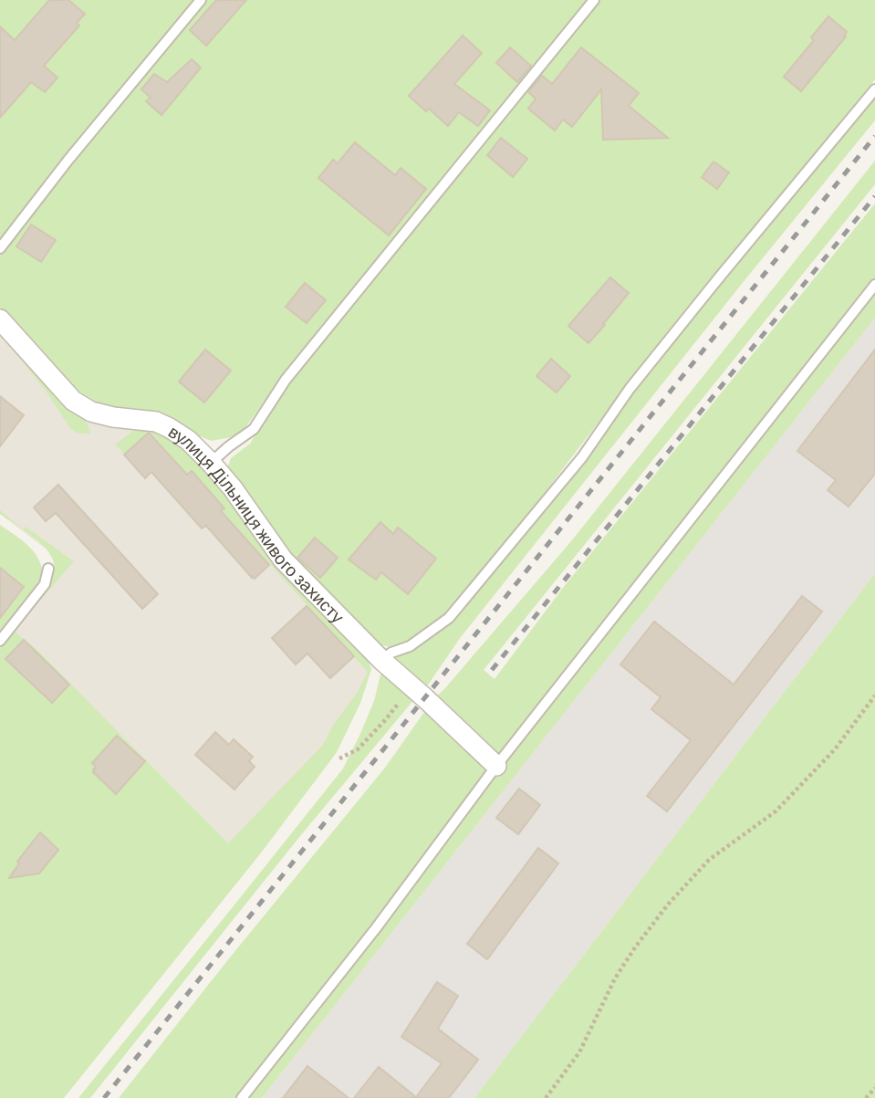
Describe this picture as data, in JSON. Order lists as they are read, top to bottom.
{
  "streets": {
    "street": ["вулиця Дільниця живого захисту"]
  }
}
